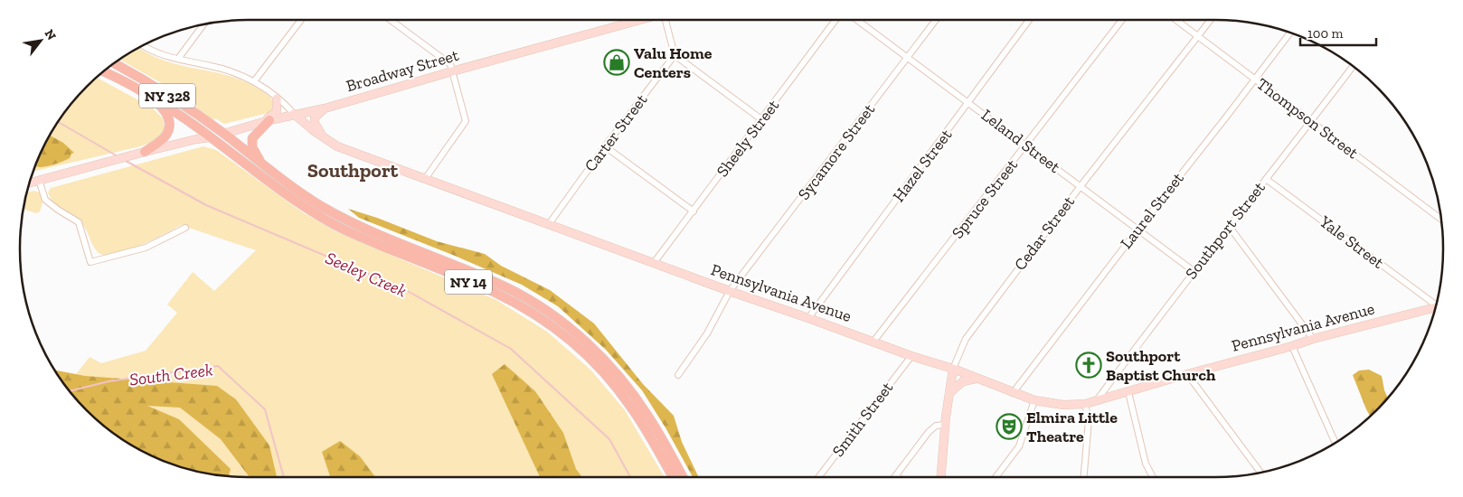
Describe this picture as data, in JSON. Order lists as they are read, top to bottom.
{
  "streets": {
    "main road": [
      "Broadway Street",
      "NY 328",
      "Cedar Street",
      "NY 14",
      "Pennsylvania Avenue"
    ],
    "street": [
      "Thompson Street",
      "Carter Street",
      "Sheely Street",
      "Leland Street",
      "Sycamore Street",
      "Hazel Street",
      "Spruce Street",
      "Laurel Street",
      "Southport Street",
      "Yale Street",
      "Smith Street"
    ]
  },
  "crossings": [
    ["Broadway Street", "NY 328"],
    ["Broadway Street", "NY 14"],
    ["Broadway Street", "Pennsylvania Avenue"],
    ["NY 328", "NY 14"],
    ["Thompson Street", "Laurel Street"],
    ["Thompson Street", "Southport Street"],
    ["Thompson Street", "Cedar Street"],
    ["Carter Street", "Pennsylvania Avenue"],
    ["Sheely Street", "Pennsylvania Avenue"],
    ["Leland Street", "Sycamore Street"],
    ["Leland Street", "Hazel Street"],
    ["Leland Street", "Spruce Street"],
    ["Leland Street", "Laurel Street"],
    ["Leland Street", "Southport Street"],
    ["Leland Street", "Cedar Street"],
    ["Sycamore Street", "Pennsylvania Avenue"],
    ["Hazel Street", "Pennsylvania Avenue"],
    ["Spruce Street", "Pennsylvania Avenue"],
    ["Laurel Street", "Pennsylvania Avenue"],
    ["Southport Street", "Yale Street"],
    ["Southport Street", "Pennsylvania Avenue"],
    ["Cedar Street", "Pennsylvania Avenue"],
    ["Pennsylvania Avenue", "Smith Street"]
  ],
  "districts": ["Southport"],
  "water": ["Seeley Creek", "South Creek"],
  "places": {
    "shop": ["Valu Home Centers"],
    "church": ["Southport Baptist Church"],
    "theatre": ["Elmira Little Theatre"]
  },
  "scale_bar": "100 m",
  "north": "top right"
}
